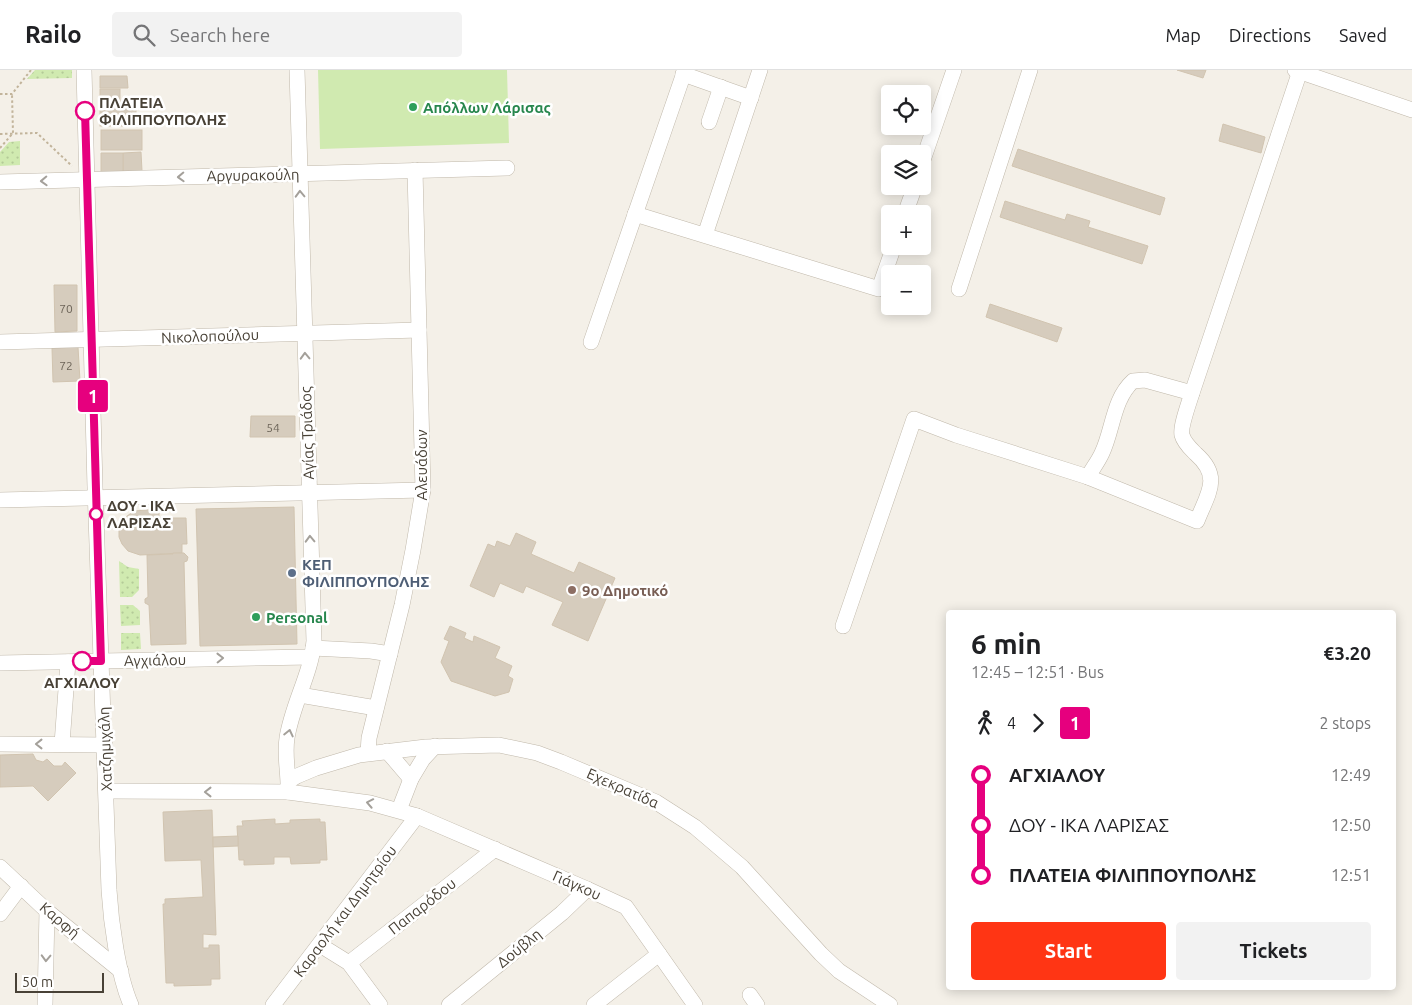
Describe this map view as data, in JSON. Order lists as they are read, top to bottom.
{
  "streets": {
    "street": [
      "Αργυρακούλη",
      "Νικολοπούλου",
      "Αγίας Τριάδος",
      "Αλευάδων",
      "Αγχιάλου",
      "Χατζημιχάλη",
      "Εχεκρατίδα",
      "Γιάγκου",
      "Παπαρόδου",
      "Καραολή και Δημητρίου",
      "Καρφή",
      "Δούβλη"
    ]
  },
  "crossings": [
    ["Αργυρακούλη", "Αγίας Τριάδος"],
    ["Αργυρακούλη", "Αλευάδων"],
    ["Αργυρακούλη", "Χατζημιχάλη"],
    ["Νικολοπούλου", "Αγίας Τριάδος"],
    ["Νικολοπούλου", "Αλευάδων"],
    ["Νικολοπούλου", "Χατζημιχάλη"],
    ["Αγίας Τριάδος", "Αγχιάλου"],
    ["Αγίας Τριάδος", "Εχεκρατίδα"],
    ["Αγίας Τριάδος", "Γιάγκου"],
    ["Αλευάδων", "Αγχιάλου"],
    ["Αλευάδων", "Εχεκρατίδα"],
    ["Αγχιάλου", "Χατζημιχάλη"],
    ["Χατζημιχάλη", "Γιάγκου"],
    ["Χατζημιχάλη", "Καρφή"],
    ["Εχεκρατίδα", "Γιάγκου"],
    ["Γιάγκου", "Παπαρόδου"],
    ["Γιάγκου", "Καραολή και Δημητρίου"],
    ["Γιάγκου", "Δούβλη"]
  ],
  "one_way": [
    "Αργυρακούλη",
    "Αγίας Τριάδος",
    "Αγχιάλου",
    "Γιάγκου"
  ],
  "places": [
    "Απόλλων Λάρισας",
    "ΠΛΑΤΕΙΑ ΦΙΛΙΠΠΟΥΠΟΛΗΣ",
    "ΔΟΥ - ΙΚΑ ΛΑΡΙΣΑΣ",
    "ΚΕΠ ΦΙΛΙΠΠΟΥΠΟΛΗΣ",
    "9ο Δημοτικό",
    "Personal",
    "ΑΓΧΙΑΛΟΥ"
  ],
  "lines": ["bus line 1"],
  "house_numbers": ["70", "72", "54"],
  "scale_bar": "50 m",
  "page": {
    "header": "Railo",
    "search": "Search here",
    "nav": ["Map", "Directions", "Saved"],
    "on_map": "1",
    "map_buttons": ["+", "−"],
    "heading": ["6 min", "12:45 – 12:51 · Bus", "€3.20"],
    "legs": ["4", "1", "2 stops"],
    "list": [
      {
        "name": "ΑΓΧΙΑΛΟΥ",
        "value": "12:49"
      },
      {
        "name": "ΔΟΥ - ΙΚΑ ΛΑΡΙΣΑΣ",
        "value": "12:50"
      },
      {
        "name": "ΠΛΑΤΕΙΑ ΦΙΛΙΠΠΟΥΠΟΛΗΣ",
        "value": "12:51"
      }
    ],
    "buttons": ["Start", "Tickets"],
    "scale": "50 m"
  }
}
